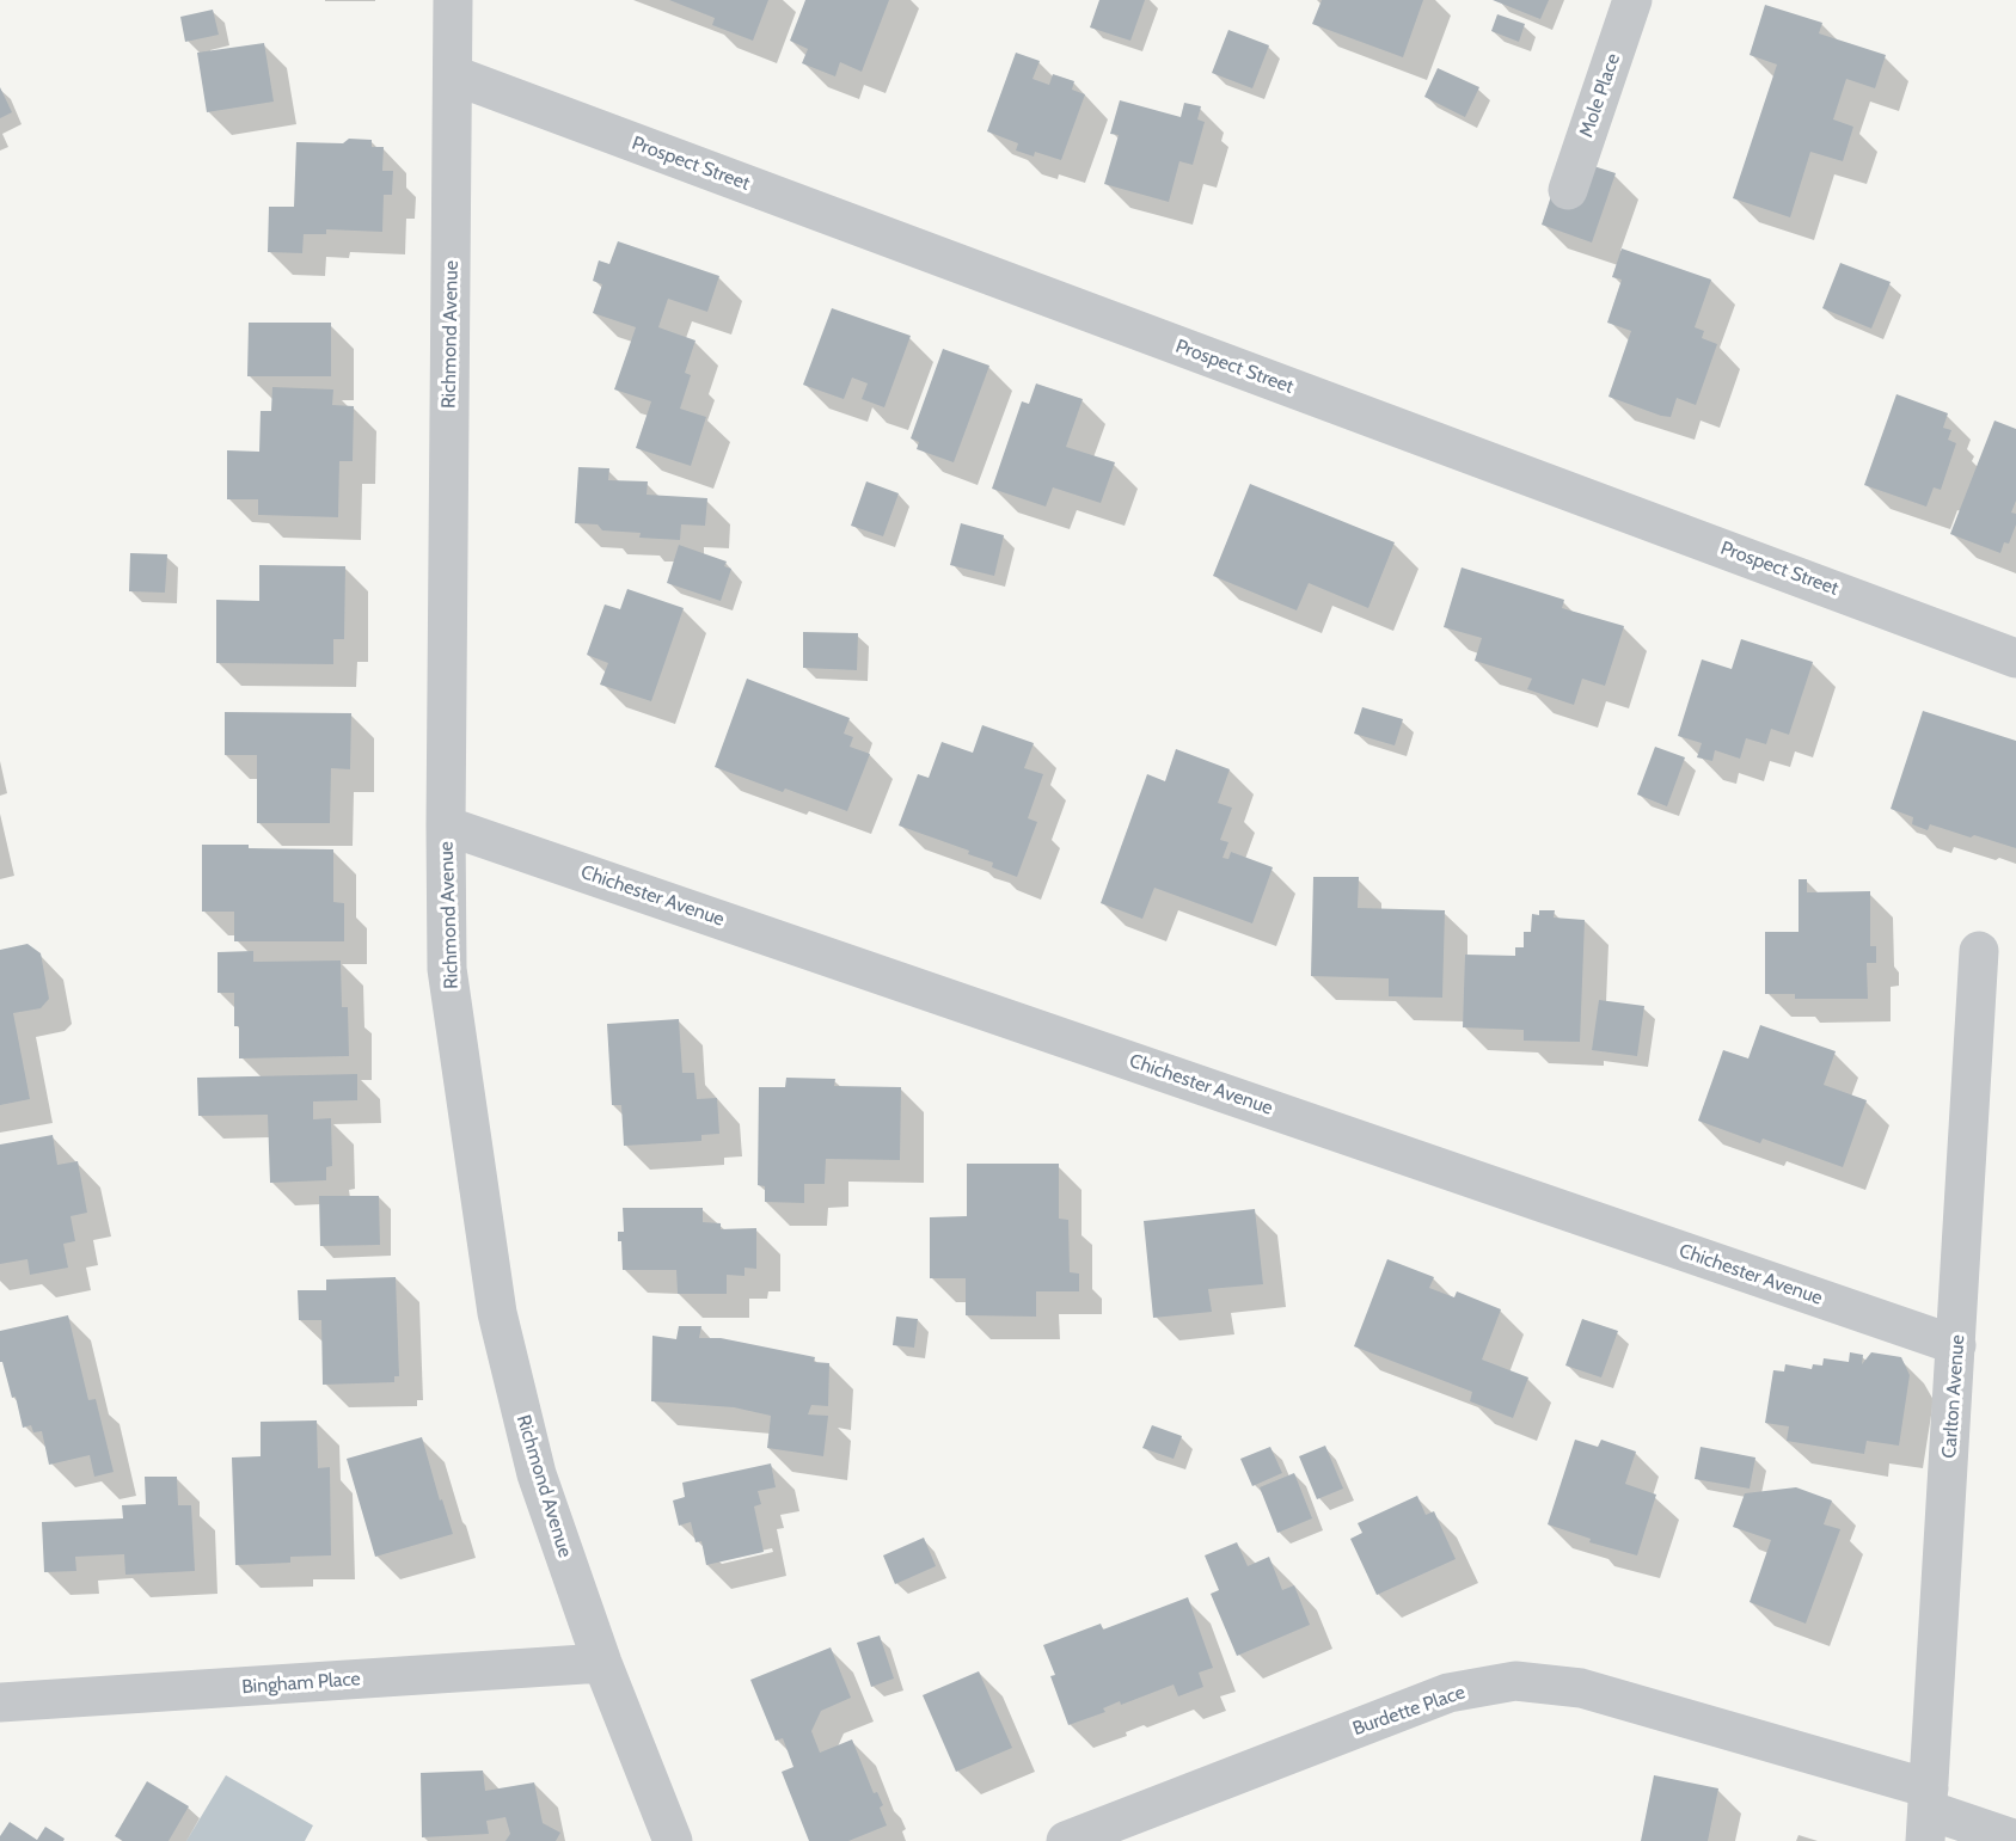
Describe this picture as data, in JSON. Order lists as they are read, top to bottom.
{
  "streets": {
    "street": [
      "Mole Place",
      "Prospect Street",
      "Richmond Avenue",
      "Chichester Avenue",
      "Carlton Avenue",
      "Bingham Place",
      "Burdette Place"
    ]
  },
  "crossings": [
    ["Prospect Street", "Richmond Avenue"],
    ["Richmond Avenue", "Chichester Avenue"],
    ["Richmond Avenue", "Bingham Place"],
    ["Chichester Avenue", "Carlton Avenue"],
    ["Carlton Avenue", "Burdette Place"]
  ]
}
